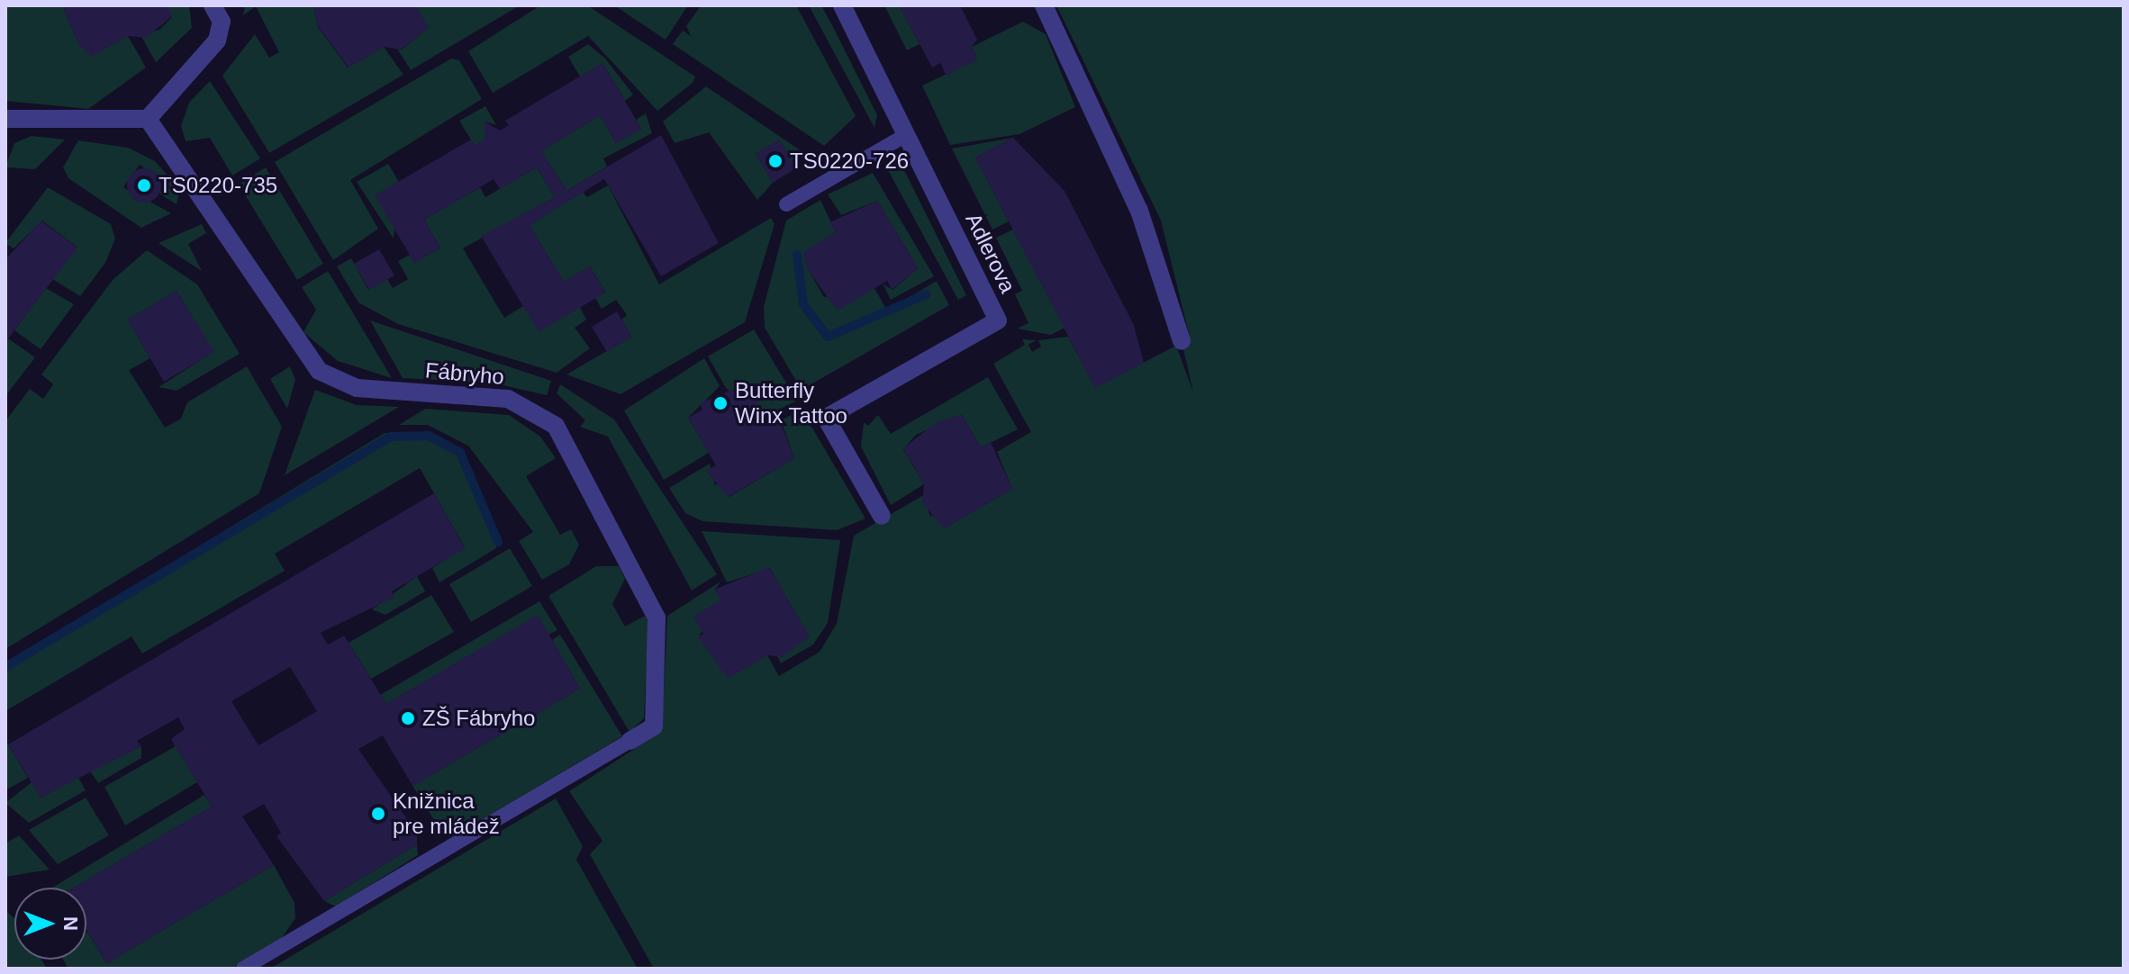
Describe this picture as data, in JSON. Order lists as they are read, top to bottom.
{
  "streets": {
    "street": ["Adlerova", "Fábryho"]
  },
  "places": [
    "TS0220-726",
    "TS0220-735",
    "Butterfly Winx Tattoo",
    "ZŠ Fábryho",
    "Knižnica pre mládež"
  ],
  "north": "right"
}
